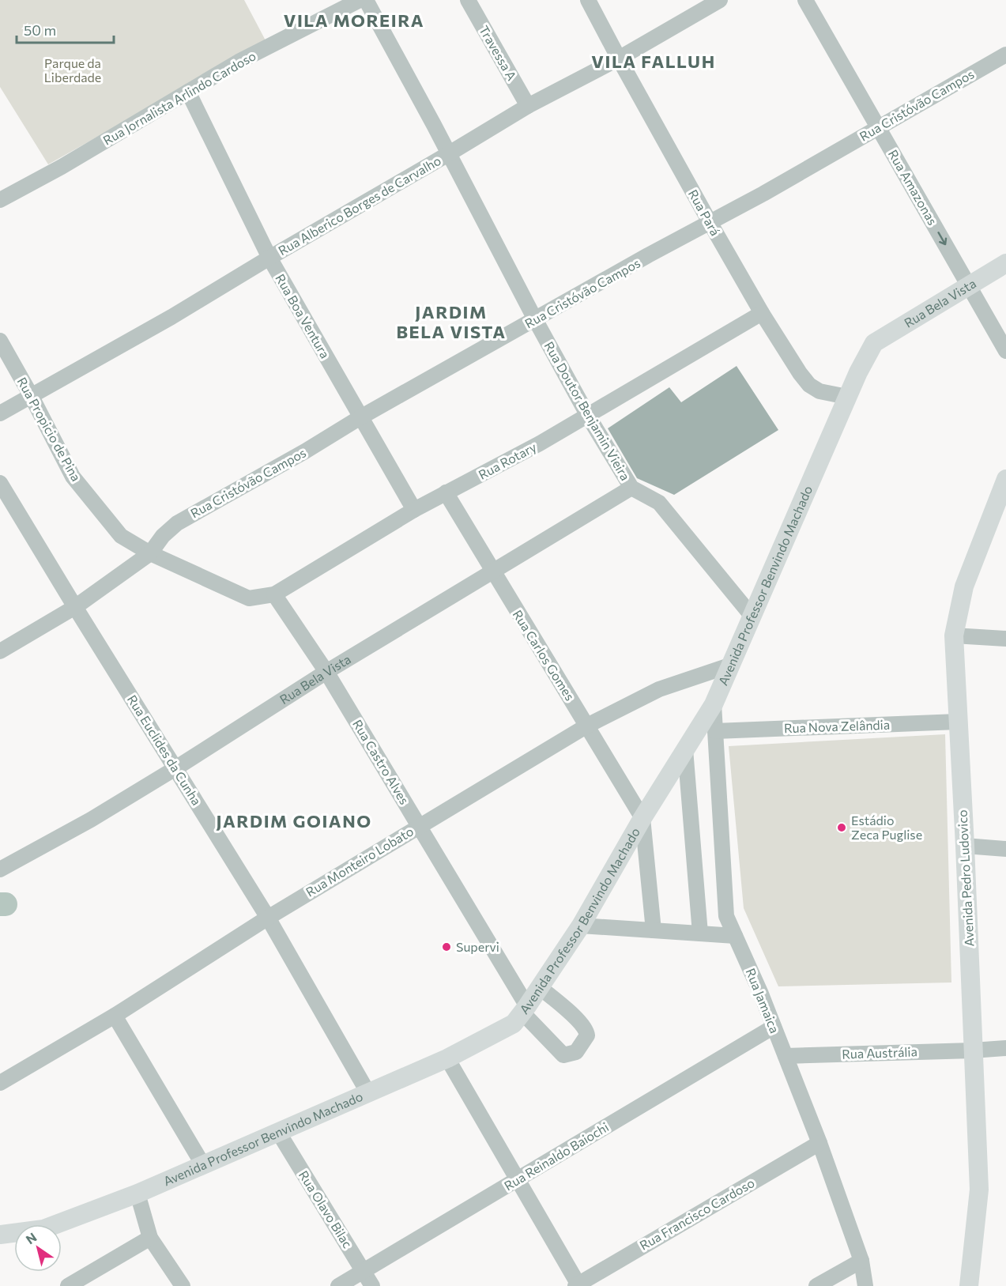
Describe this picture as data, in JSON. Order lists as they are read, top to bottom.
{
  "streets": {
    "main road": ["Rua Bela Vista", "Avenida Professor Benvindo Machado", "Avenida Pedro Ludovico"],
    "street": [
      "Travessa A",
      "Rua Jornalista Arlindo Cardoso",
      "Rua Cristóvão Campos",
      "Rua Amazonas",
      "Rua Alberico Borges de Carvalho",
      "Rua Pará",
      "Rua Boa Ventura",
      "Rua Doutor Benjamin Vieira",
      "Rua Propicio de Pina",
      "Rua Rotary",
      "Rua Carlos Gomes",
      "Rua Nova Zelândia",
      "Rua Euclides da Cunha",
      "Rua Castro Alves",
      "Rua Monteiro Lobato",
      "Rua Jamaica",
      "Rua Austrália",
      "Rua Reinaldo Baiochi",
      "Rua Olavo Bilac",
      "Rua Francisco Cardoso"
    ]
  },
  "crossings": [
    ["Travessa A", "Rua Alberico Borges de Carvalho"],
    ["Rua Jornalista Arlindo Cardoso", "Rua Boa Ventura"],
    ["Rua Cristóvão Campos", "Rua Amazonas"],
    ["Rua Cristóvão Campos", "Rua Pará"],
    ["Rua Cristóvão Campos", "Rua Boa Ventura"],
    ["Rua Cristóvão Campos", "Rua Doutor Benjamin Vieira"],
    ["Rua Cristóvão Campos", "Rua Propicio de Pina"],
    ["Rua Cristóvão Campos", "Rua Euclides da Cunha"],
    ["Rua Amazonas", "Rua Bela Vista"],
    ["Rua Alberico Borges de Carvalho", "Rua Pará"],
    ["Rua Alberico Borges de Carvalho", "Rua Boa Ventura"],
    ["Rua Alberico Borges de Carvalho", "Rua Doutor Benjamin Vieira"],
    ["Rua Alberico Borges de Carvalho", "Rua Propicio de Pina"],
    ["Rua Pará", "Rua Rotary"],
    ["Rua Pará", "Avenida Professor Benvindo Machado"],
    ["Rua Bela Vista", "Rua Doutor Benjamin Vieira"],
    ["Rua Bela Vista", "Avenida Professor Benvindo Machado"],
    ["Rua Bela Vista", "Rua Carlos Gomes"],
    ["Rua Bela Vista", "Rua Euclides da Cunha"],
    ["Rua Bela Vista", "Rua Castro Alves"],
    ["Rua Boa Ventura", "Rua Rotary"],
    ["Rua Doutor Benjamin Vieira", "Rua Rotary"],
    ["Rua Doutor Benjamin Vieira", "Avenida Professor Benvindo Machado"],
    ["Rua Propicio de Pina", "Rua Rotary"],
    ["Rua Rotary", "Rua Carlos Gomes"],
    ["Rua Rotary", "Rua Castro Alves"],
    ["Avenida Professor Benvindo Machado", "Rua Carlos Gomes"],
    ["Avenida Professor Benvindo Machado", "Rua Euclides da Cunha"],
    ["Avenida Professor Benvindo Machado", "Rua Castro Alves"],
    ["Avenida Professor Benvindo Machado", "Rua Monteiro Lobato"],
    ["Avenida Professor Benvindo Machado", "Rua Jamaica"],
    ["Avenida Professor Benvindo Machado", "Rua Olavo Bilac"],
    ["Rua Carlos Gomes", "Rua Monteiro Lobato"],
    ["Rua Nova Zelândia", "Avenida Pedro Ludovico"],
    ["Rua Nova Zelândia", "Rua Jamaica"],
    ["Rua Euclides da Cunha", "Rua Monteiro Lobato"],
    ["Rua Castro Alves", "Rua Monteiro Lobato"],
    ["Avenida Pedro Ludovico", "Rua Austrália"],
    ["Rua Jamaica", "Rua Austrália"],
    ["Rua Jamaica", "Rua Reinaldo Baiochi"],
    ["Rua Jamaica", "Rua Francisco Cardoso"],
    ["Rua Reinaldo Baiochi", "Rua Olavo Bilac"]
  ],
  "one_way": ["Rua Amazonas"],
  "districts": [
    "VILA MOREIRA",
    "VILA FALLUH",
    "JARDIM BELA VISTA",
    "JARDIM GOIANO"
  ],
  "parks": ["Parque da Liberdade"],
  "places": ["Estádio Zeca Puglise", "Supervi"],
  "scale_bar": "50 m",
  "north": "top left"
}
